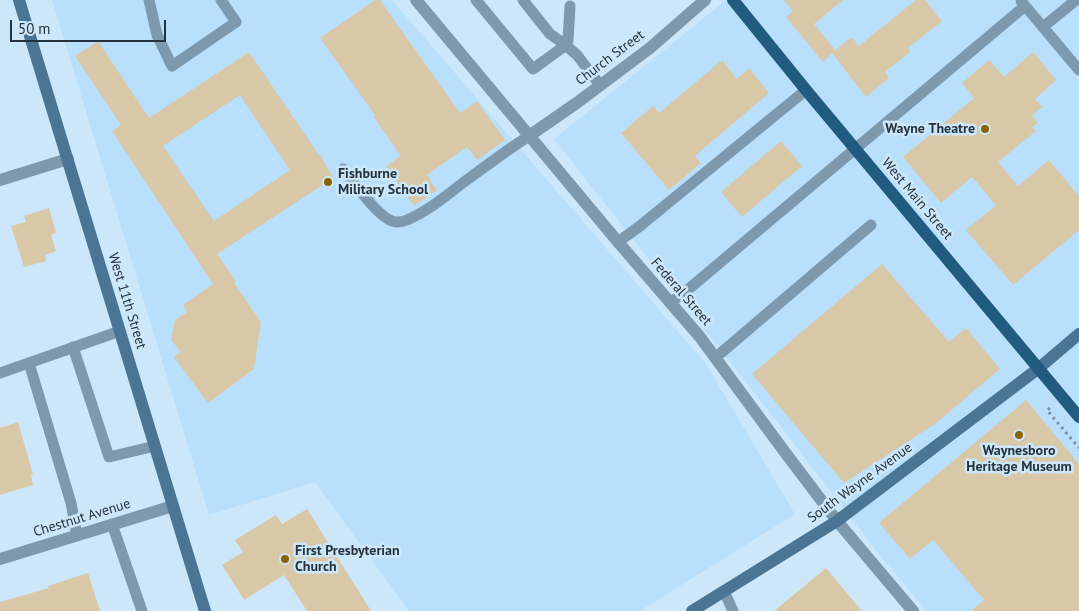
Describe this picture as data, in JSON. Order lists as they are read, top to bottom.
{
  "streets": {
    "main road": ["West Main Street"],
    "street": [
      "Church Street",
      "Federal Street",
      "West 11th Street",
      "South Wayne Avenue",
      "Chestnut Avenue"
    ]
  },
  "crossings": [
    ["Church Street", "Federal Street"],
    ["West Main Street", "South Wayne Avenue"],
    ["Federal Street", "South Wayne Avenue"],
    ["West 11th Street", "Chestnut Avenue"]
  ],
  "places": [
    "Wayne Theatre",
    "Fishburne Military School",
    "Waynesboro Heritage Museum",
    "First Presbyterian Church"
  ],
  "scale_bar": "50 m"
}
